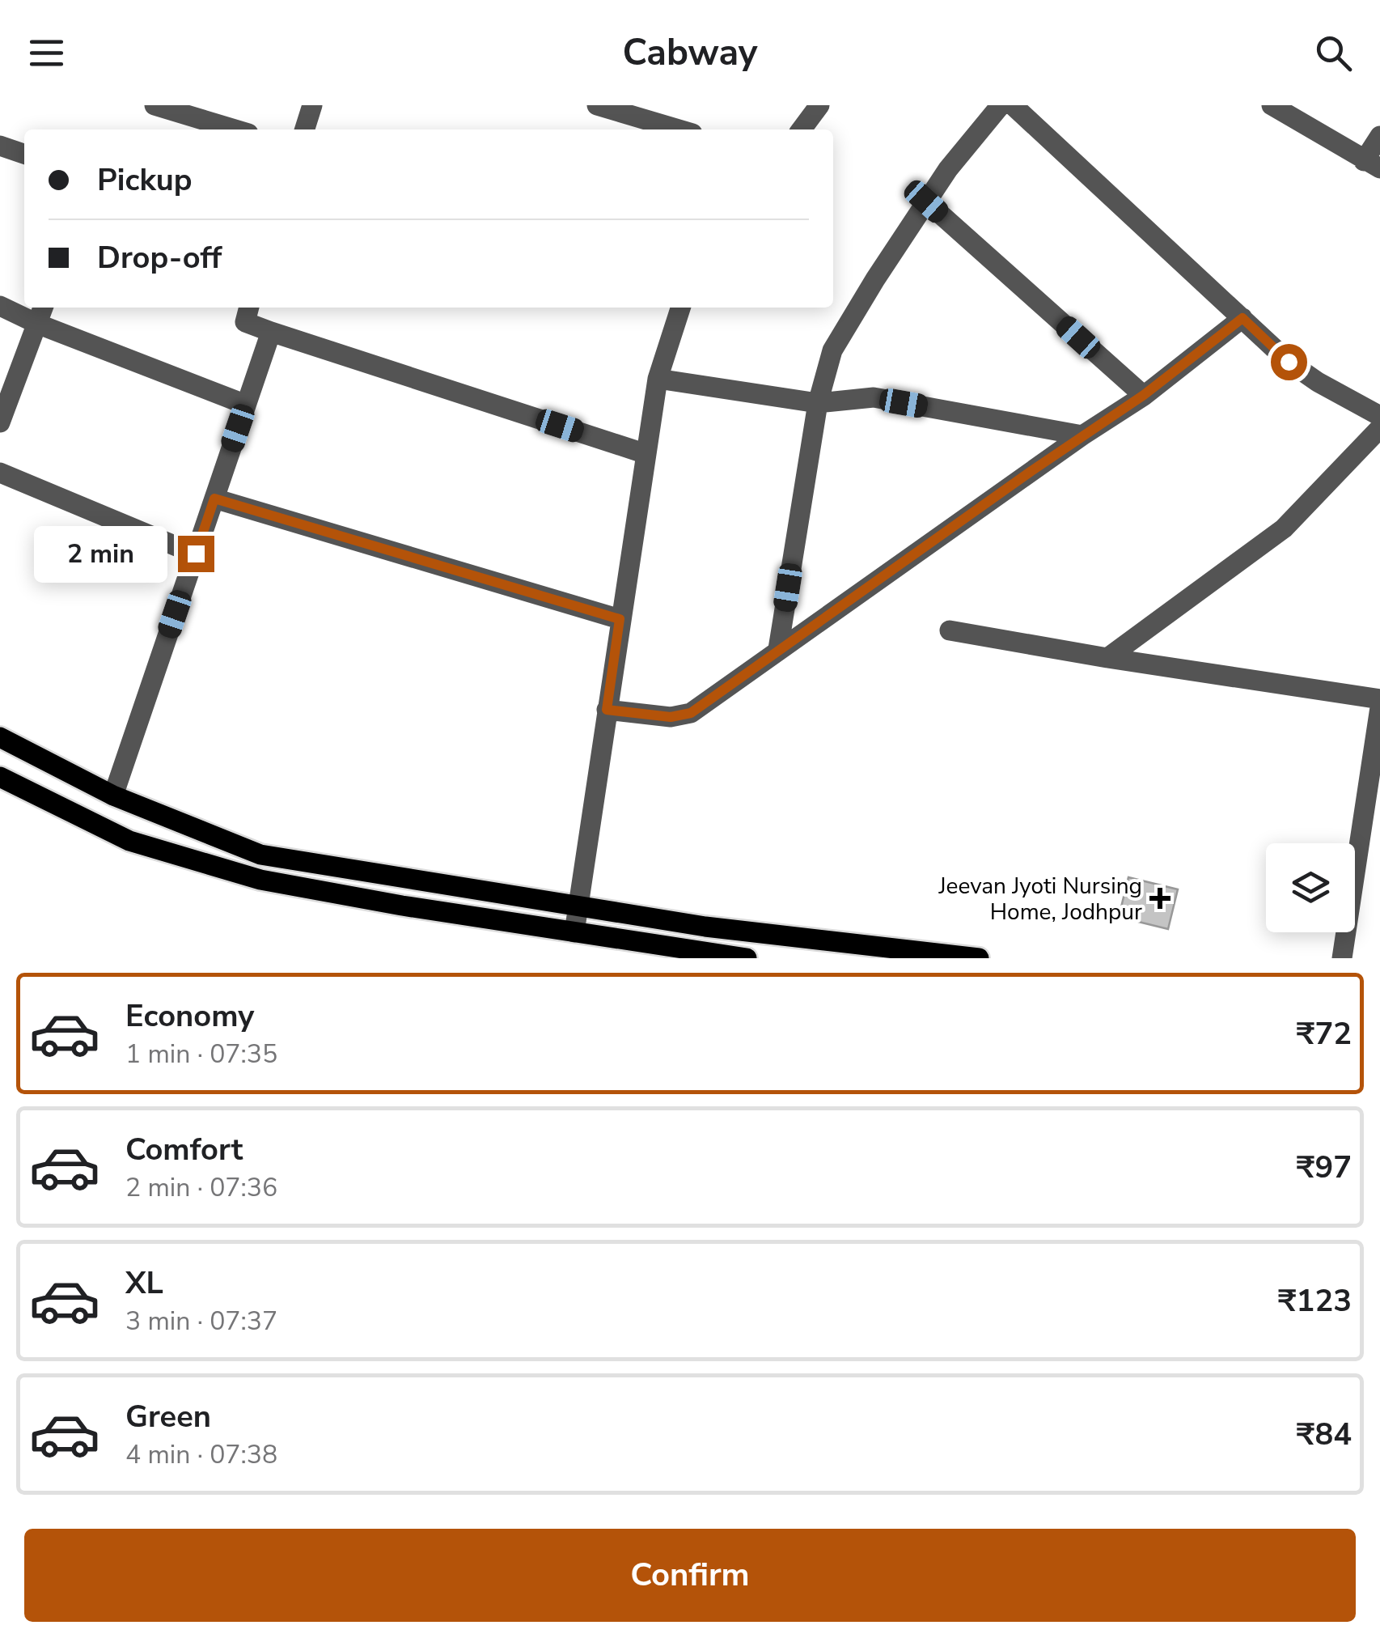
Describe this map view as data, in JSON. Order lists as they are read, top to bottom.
{
  "places": {
    "health": ["Jeevan Jyoti Nursing Home, Jodhpur"]
  },
  "page": {
    "header": "Cabway",
    "banner": ["Pickup", "Drop-off"],
    "bubble": "2 min",
    "list": [
      {
        "name": "Economy",
        "note": "1 min · 07:35",
        "value": "₹72"
      },
      {
        "name": "Comfort",
        "note": "2 min · 07:36",
        "value": "₹97"
      },
      {
        "name": "XL",
        "note": "3 min · 07:37",
        "value": "₹123"
      },
      {
        "name": "Green",
        "note": "4 min · 07:38",
        "value": "₹84"
      }
    ],
    "buttons": "Confirm"
  }
}
